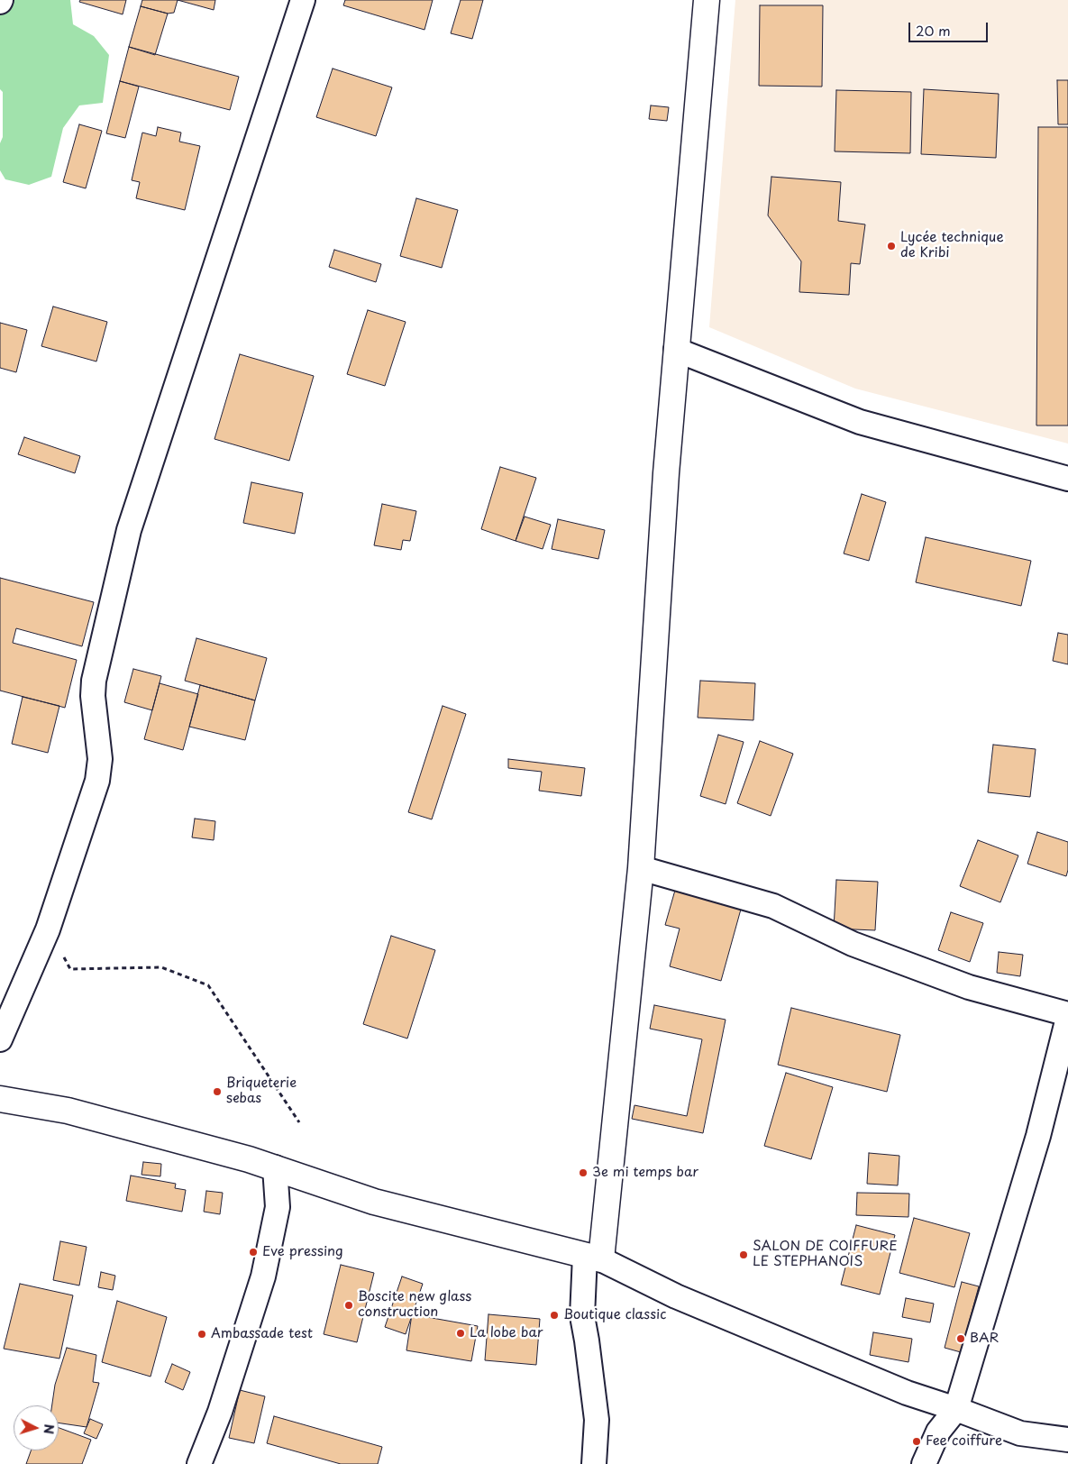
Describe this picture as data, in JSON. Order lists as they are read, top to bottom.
{
  "places": [
    "Lycée technique de Kribi",
    "Briqueterie sebas",
    "3e mi temps bar",
    "Eve pressing",
    "SALON DE COIFFURE LE STEPHANOIS",
    "Boscite new glass construction",
    "Boutique classic",
    "La lobe bar",
    "Ambassade test",
    "BAR",
    "Fee coiffure"
  ],
  "scale_bar": "20 m",
  "north": "right"
}
